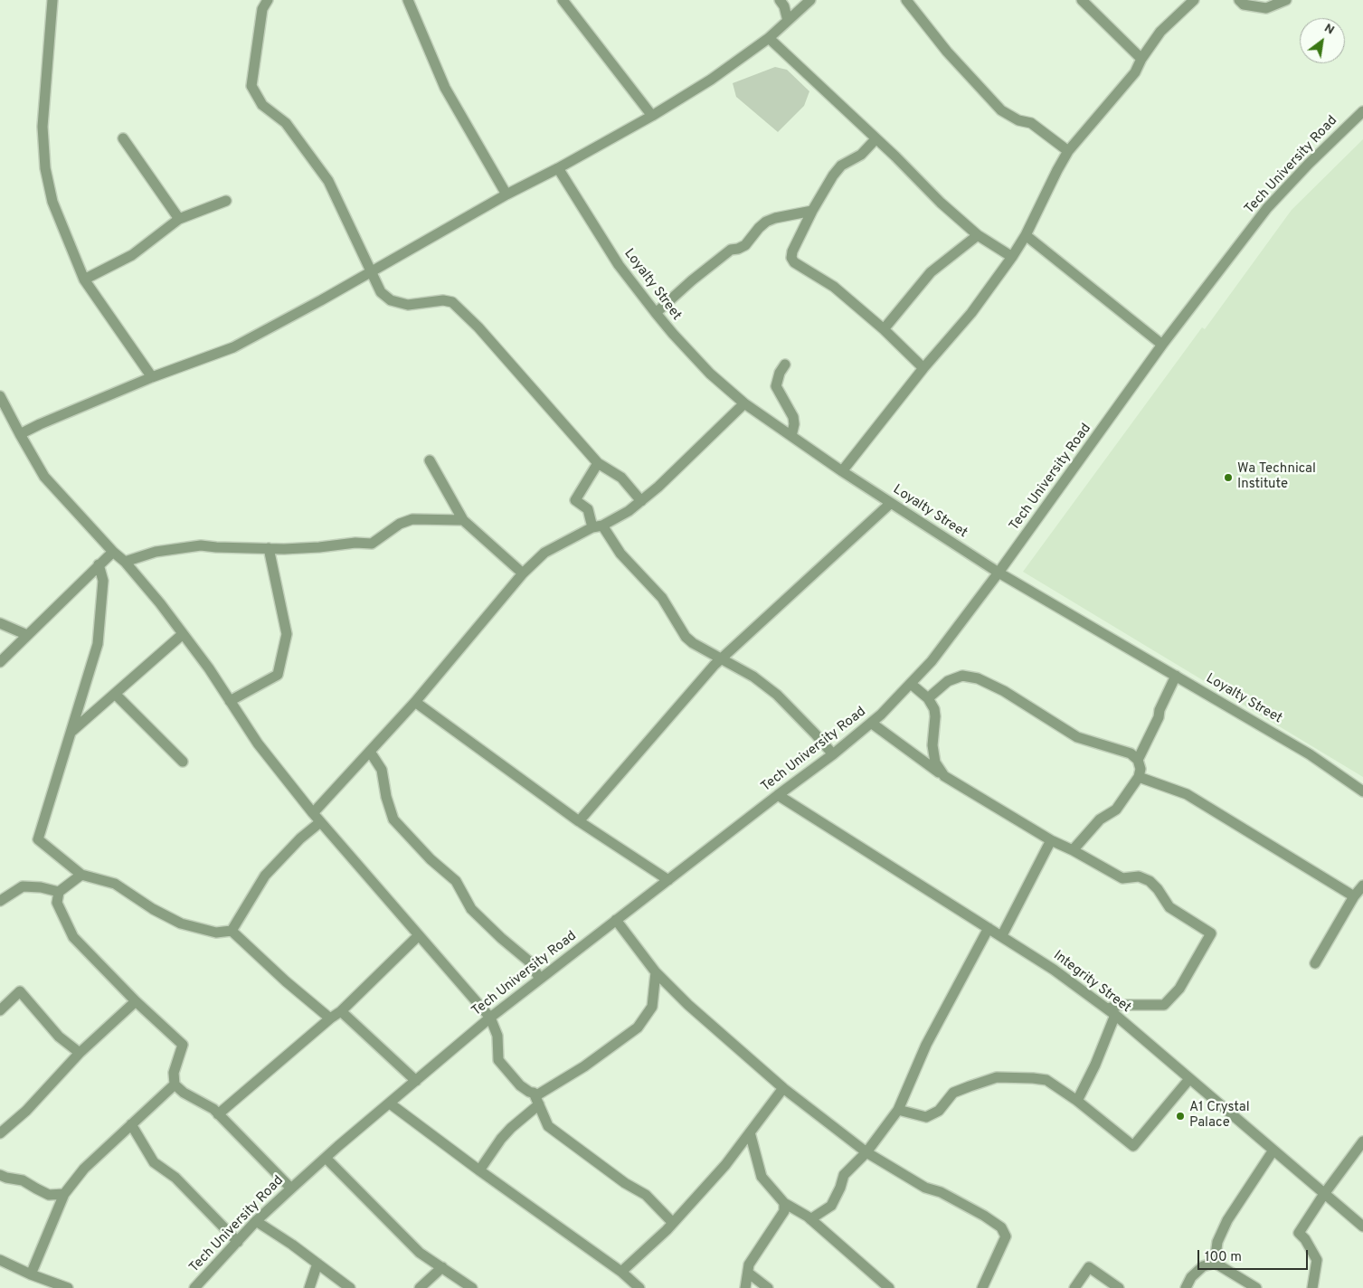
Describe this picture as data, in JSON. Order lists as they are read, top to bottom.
{
  "streets": {
    "street": ["Tech University Road", "Loyalty Street", "Integrity Street"]
  },
  "crossings": [
    ["Tech University Road", "Loyalty Street"],
    ["Tech University Road", "Integrity Street"]
  ],
  "places": ["Wa Technical Institute", "A1 Crystal Palace"],
  "scale_bar": "100 m",
  "north": "top right"
}
